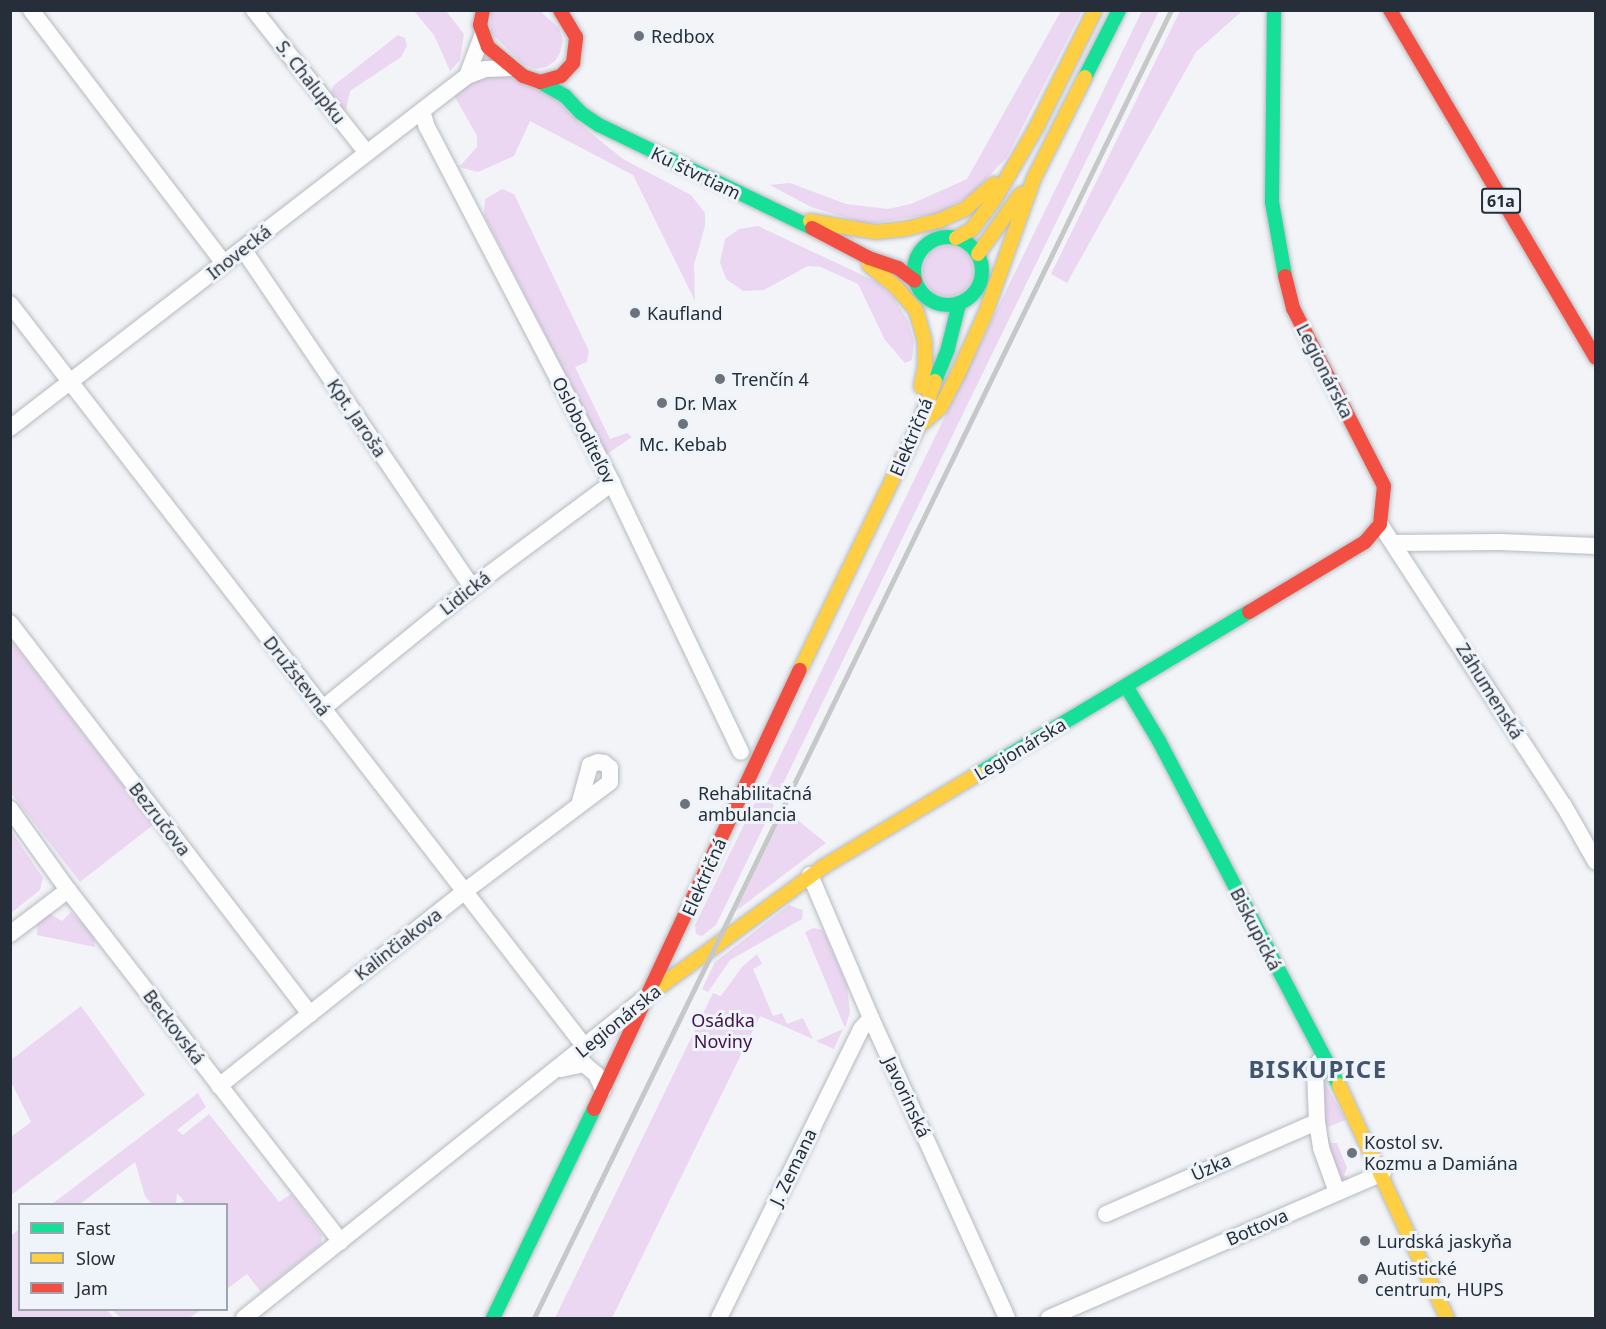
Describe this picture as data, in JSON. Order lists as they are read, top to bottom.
{
  "streets": {
    "street": [
      "S. Chalupku",
      "Ku štvrtiam",
      "61a",
      "Inovecká",
      "Legionárska",
      "Kpt. Jaroša",
      "Osloboditeľov",
      "Električná",
      "Lidická",
      "Družstevná",
      "Záhumenská",
      "Bezručova",
      "Biskupická",
      "Kalinčiakova",
      "Beckovská",
      "Javorinská",
      "J. Zemana",
      "Úzka",
      "Bottova"
    ]
  },
  "crossings": [
    ["S. Chalupku", "Inovecká"],
    ["Ku štvrtiam", "Inovecká"],
    ["Ku štvrtiam", "Električná"],
    ["Inovecká", "Kpt. Jaroša"],
    ["Inovecká", "Osloboditeľov"],
    ["Inovecká", "Družstevná"],
    ["Legionárska", "Električná"],
    ["Legionárska", "Družstevná"],
    ["Legionárska", "Záhumenská"],
    ["Legionárska", "Biskupická"],
    ["Legionárska", "Beckovská"],
    ["Legionárska", "Javorinská"],
    ["Kpt. Jaroša", "Lidická"],
    ["Osloboditeľov", "Lidická"],
    ["Lidická", "Družstevná"],
    ["Družstevná", "Kalinčiakova"],
    ["Bezručova", "Kalinčiakova"],
    ["Kalinčiakova", "Beckovská"],
    ["Javorinská", "J. Zemana"]
  ],
  "districts": ["BISKUPICE"],
  "parks": ["Osádka Noviny"],
  "places": [
    "Redbox",
    "Kaufland",
    "Trenčín 4",
    "Dr. Max",
    "Mc. Kebab",
    "Rehabilitačná ambulancia",
    "Kostol sv. Kozmu a Damiána",
    "Lurdská jaskyňa",
    "Autistické centrum, HUPS"
  ],
  "legend": ["Fast", "Slow", "Jam"]
}
